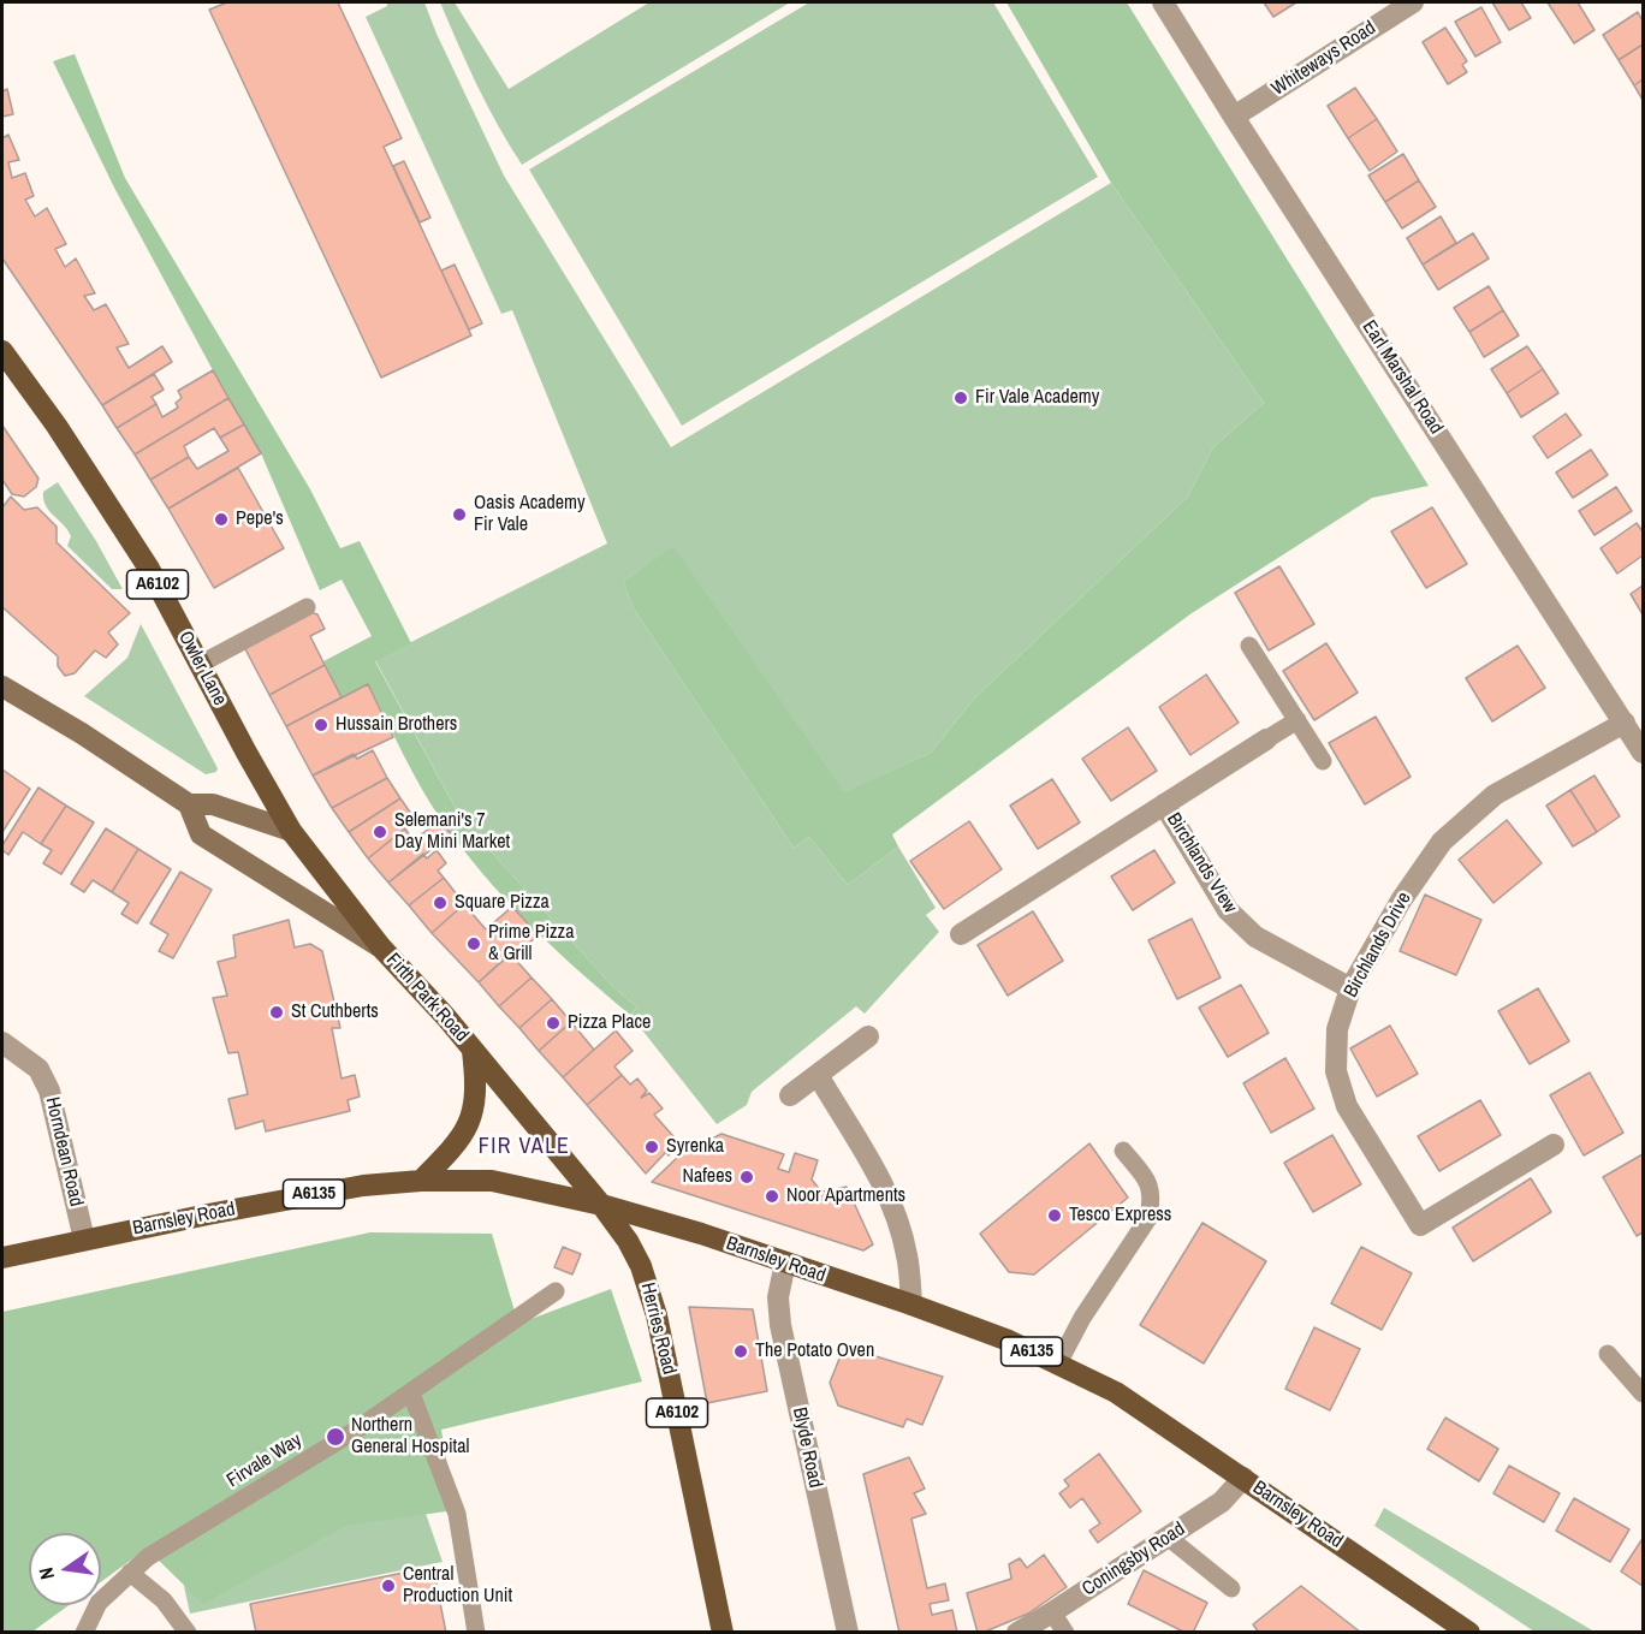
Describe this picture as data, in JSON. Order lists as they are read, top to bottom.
{
  "streets": {
    "main road": [
      "A6102",
      "Owler Lane",
      "Firth Park Road",
      "A6135",
      "Barnsley Road",
      "Herries Road"
    ],
    "street": [
      "Whiteways Road",
      "Earl Marshal Road",
      "Birchlands View",
      "Birchlands Drive",
      "Horndean Road",
      "Blyde Road",
      "Coningsby Road"
    ],
    "lane": ["Firvale Way"]
  },
  "crossings": [
    ["Whiteways Road", "Earl Marshal Road"],
    ["Earl Marshal Road", "Birchlands Drive"],
    ["Owler Lane", "Firth Park Road"],
    ["Birchlands View", "Birchlands Drive"],
    ["Firth Park Road", "Barnsley Road"],
    ["Firth Park Road", "Herries Road"],
    ["Horndean Road", "Barnsley Road"],
    ["Barnsley Road", "Herries Road"],
    ["Barnsley Road", "Blyde Road"],
    ["Barnsley Road", "Coningsby Road"]
  ],
  "districts": ["FIR VALE"],
  "places": [
    "Fir Vale Academy",
    "Oasis Academy Fir Vale",
    "Pepe's",
    "Hussain Brothers",
    "Selemani's 7 Day Mini Market",
    "Square Pizza",
    "Prime Pizza & Grill",
    "St Cuthberts",
    "Pizza Place",
    "Syrenka",
    "Nafees",
    "Noor Apartments",
    "Tesco Express",
    "The Potato Oven",
    "Northern General Hospital",
    "Central Production Unit"
  ],
  "north": "left"
}
